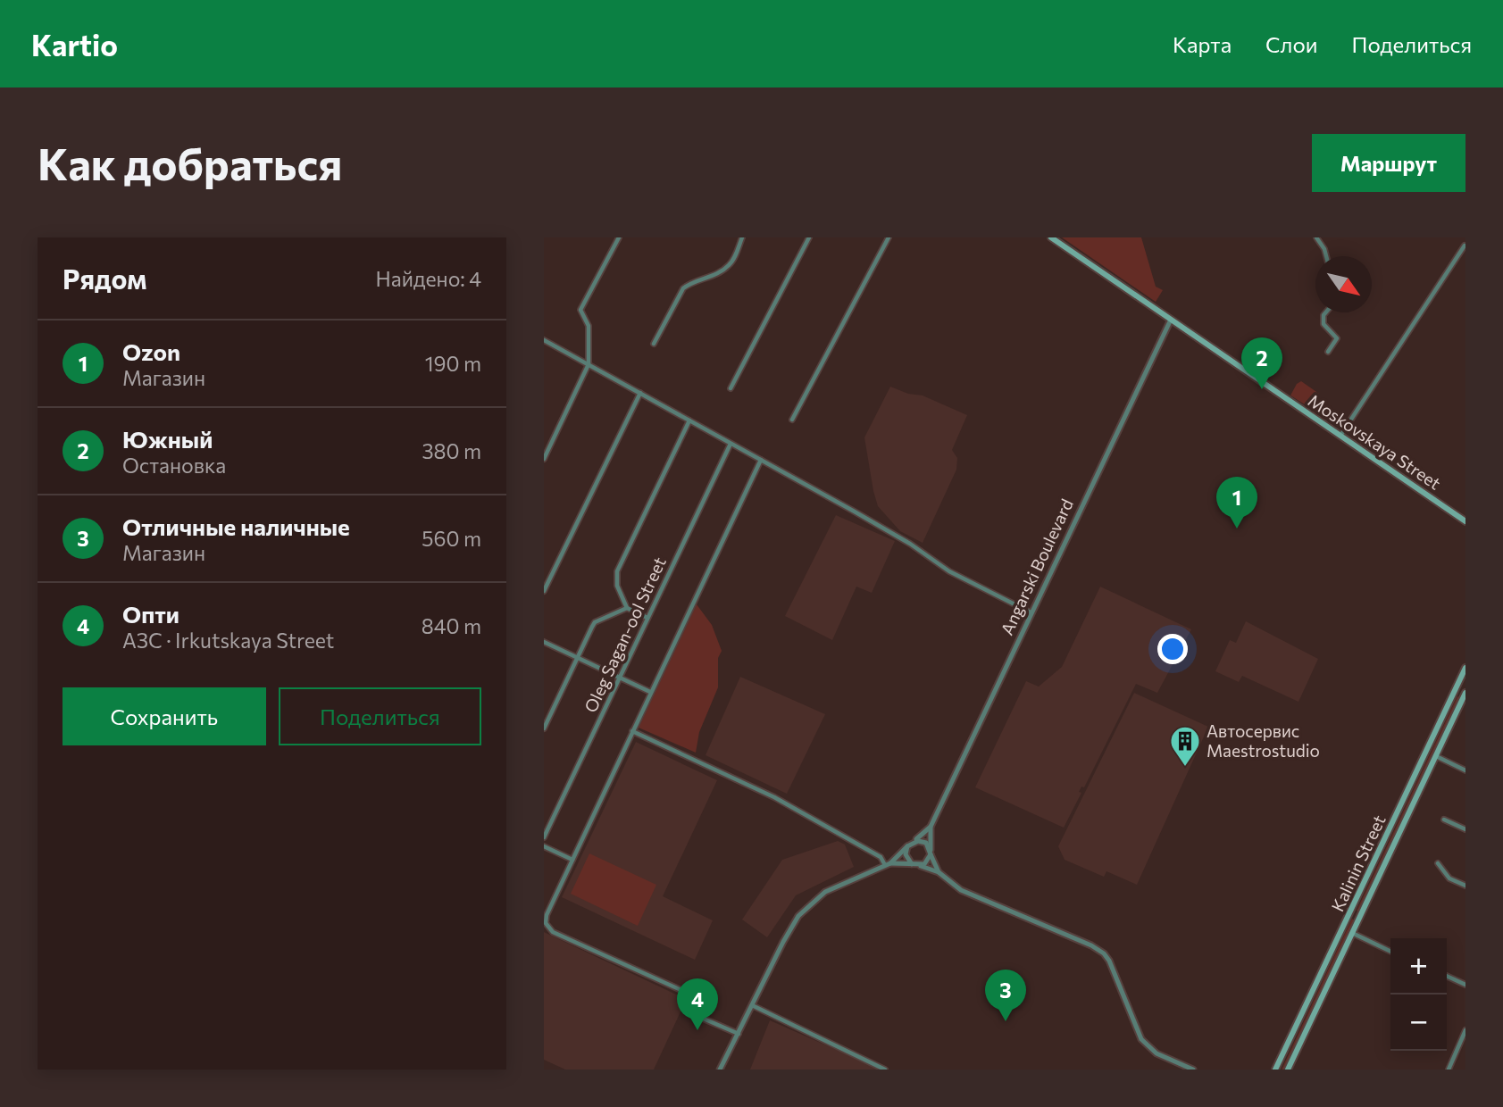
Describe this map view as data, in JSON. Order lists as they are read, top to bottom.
{
  "streets": {
    "main road": ["Moskovskaya Street", "Kalinin Street"],
    "street": ["Angarski Boulevard", "Oleg Sagan-ool Street"]
  },
  "crossings": [
    ["Moskovskaya Street", "Angarski Boulevard"]
  ],
  "places": {
    "building": ["Автосервис Maestrostudio"]
  },
  "north": "bottom right",
  "page": {
    "header": "Kartio",
    "nav": ["Карта", "Слои", "Поделиться"],
    "buttons": [
      "Маршрут",
      ["Сохранить", "Поделиться"]
    ],
    "title": "Как добраться",
    "heading": ["Рядом", "Найдено: 4"],
    "list": [
      {
        "mark": "1",
        "name": "Ozon",
        "note": "Магазин",
        "value": "190 m"
      },
      {
        "mark": "2",
        "name": "Южный",
        "note": "Остановка",
        "value": "380 m"
      },
      {
        "mark": "3",
        "name": "Отличные наличные",
        "note": "Магазин",
        "value": "560 m"
      },
      {
        "mark": "4",
        "name": "Опти",
        "note": "АЗС · Irkutskaya Street",
        "value": "840 m"
      }
    ],
    "pins": [
      "2",
      "1",
      "3",
      "4"
    ],
    "map_buttons": ["+", "−"]
  }
}
